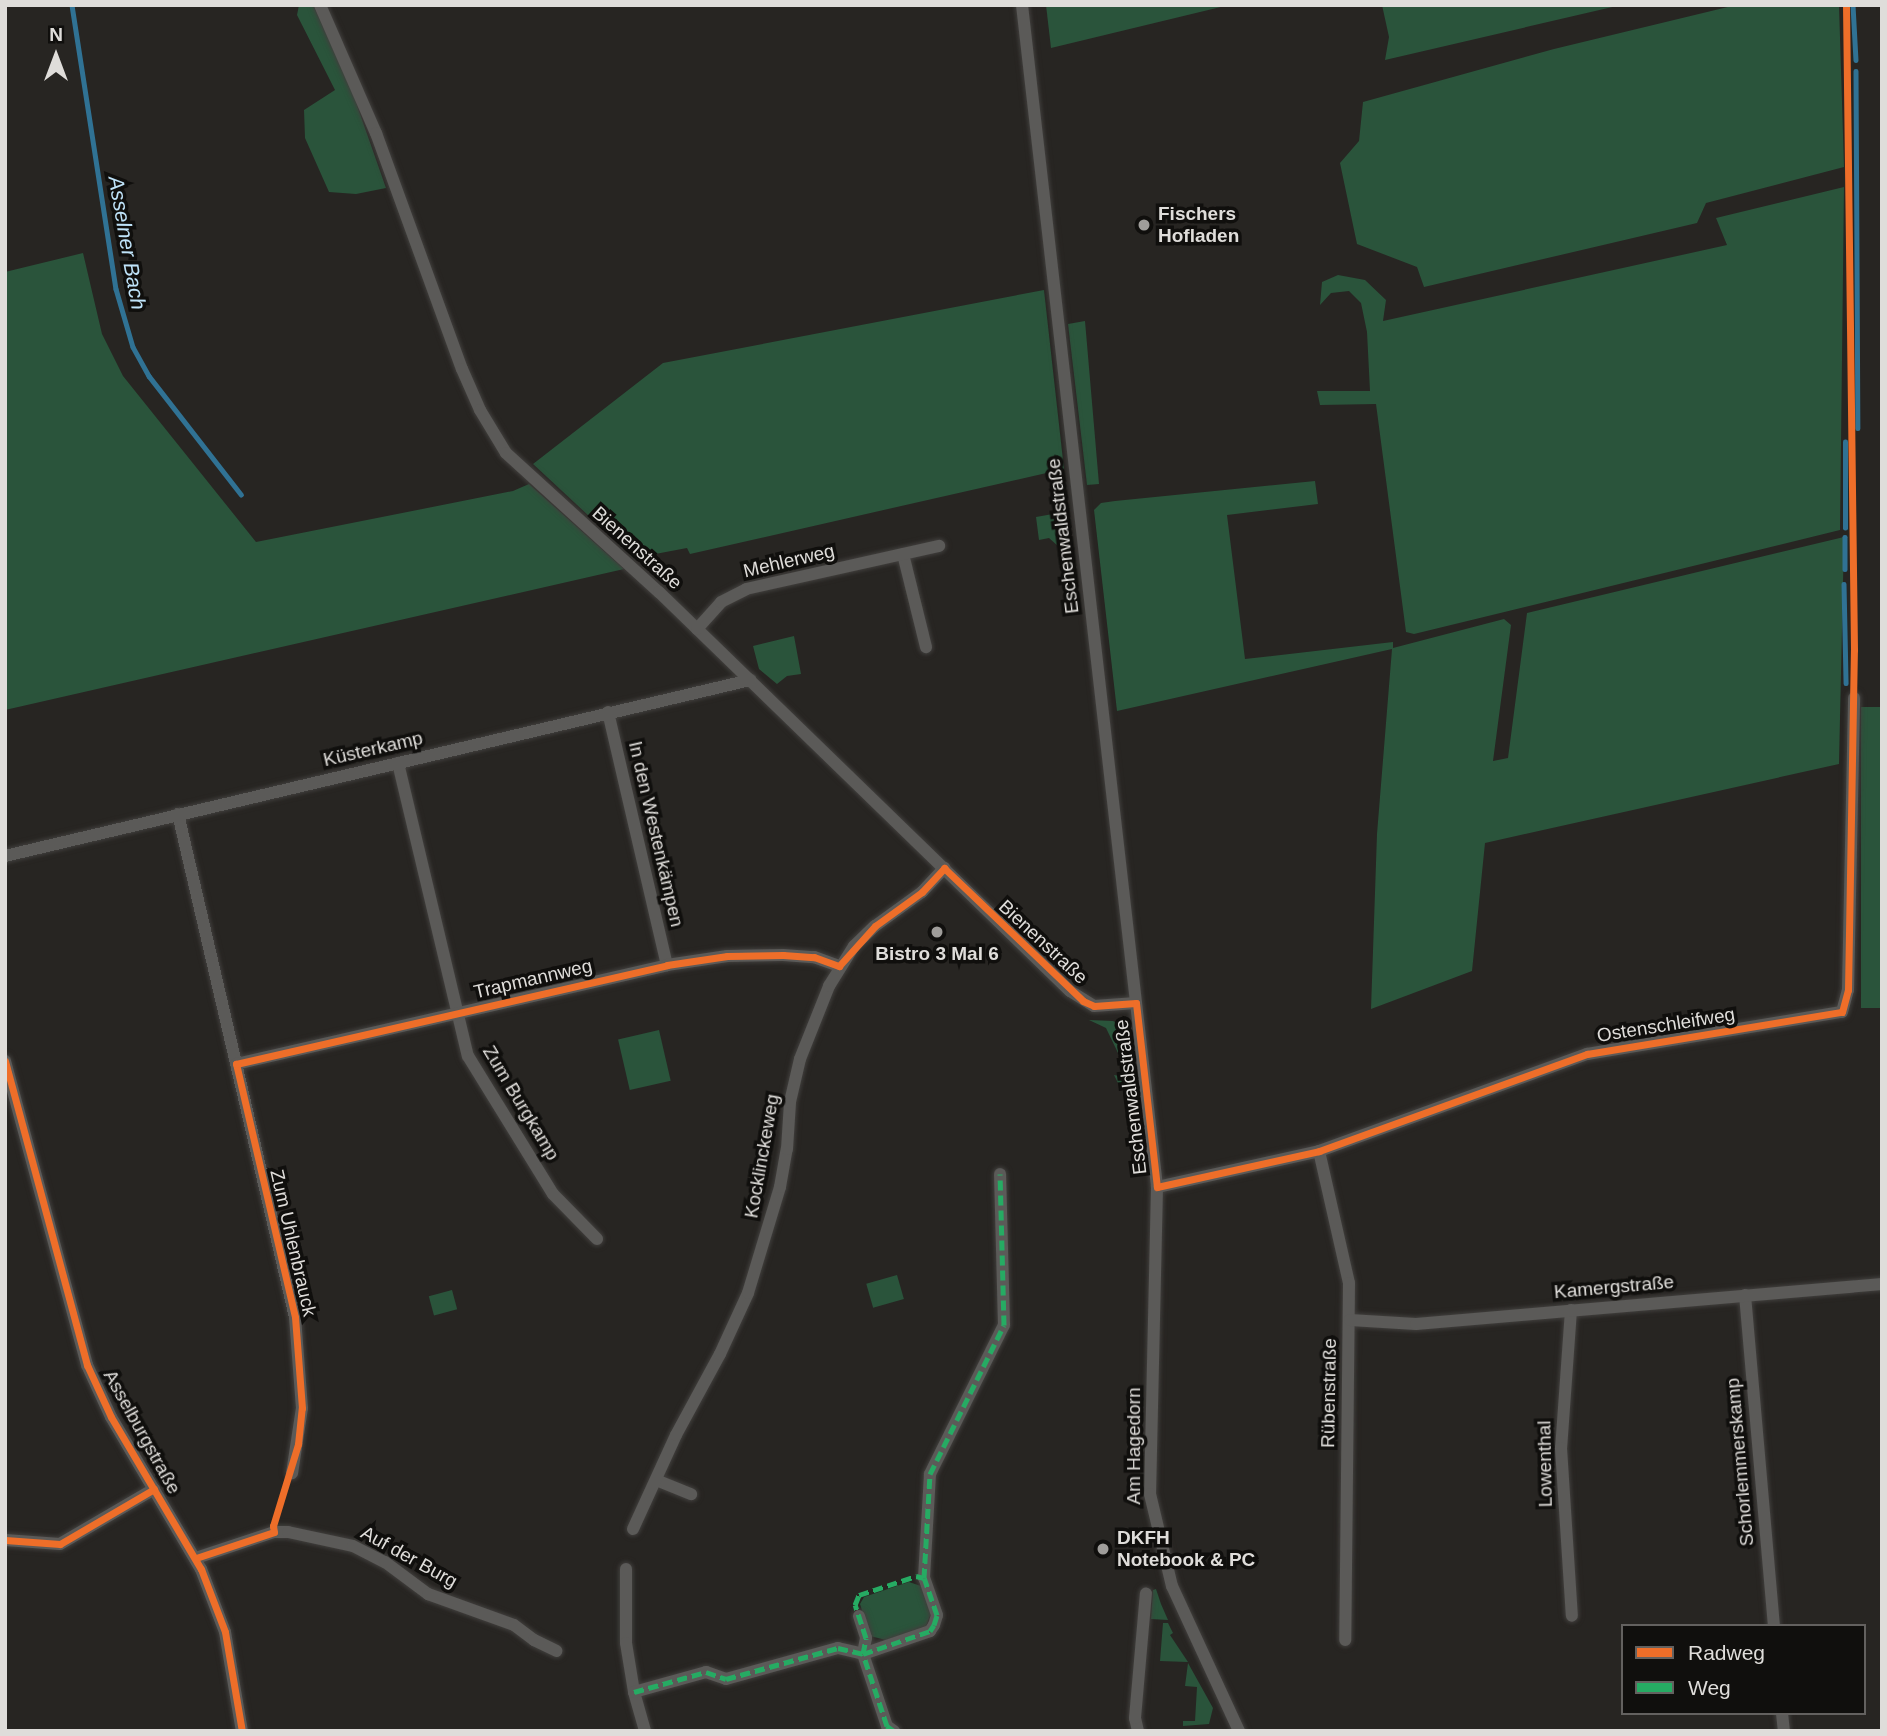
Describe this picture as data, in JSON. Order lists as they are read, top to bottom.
{
  "streets": {
    "street": [
      "Eschenwaldstraße",
      "Bienenstraße",
      "Mehlerweg",
      "Küsterkamp",
      "In den Westenkämpen",
      "Trapmannweg",
      "Ostenschleifweg",
      "Zum Burgkamp",
      "Kocklinckeweg",
      "Zum Uhlenbrauck",
      "Kamergstraße",
      "Rübenstraße",
      "Asselburgstraße",
      "Am Hagedorn",
      "Schorlemmerskamp",
      "Lowenthal",
      "Auf der Burg"
    ]
  },
  "crossings": [
    ["Eschenwaldstraße", "Bienenstraße"],
    ["Eschenwaldstraße", "Ostenschleifweg"],
    ["Eschenwaldstraße", "Am Hagedorn"],
    ["Bienenstraße", "Mehlerweg"],
    ["Bienenstraße", "Küsterkamp"],
    ["Bienenstraße", "Kocklinckeweg"],
    ["Küsterkamp", "In den Westenkämpen"],
    ["Küsterkamp", "Zum Burgkamp"],
    ["Küsterkamp", "Zum Uhlenbrauck"],
    ["In den Westenkämpen", "Trapmannweg"],
    ["Trapmannweg", "Zum Burgkamp"],
    ["Trapmannweg", "Kocklinckeweg"],
    ["Trapmannweg", "Zum Uhlenbrauck"],
    ["Ostenschleifweg", "Rübenstraße"],
    ["Ostenschleifweg", "Am Hagedorn"],
    ["Kamergstraße", "Rübenstraße"],
    ["Kamergstraße", "Schorlemmerskamp"],
    ["Kamergstraße", "Lowenthal"],
    ["Asselburgstraße", "Auf der Burg"]
  ],
  "water": ["Asselner Bach"],
  "places": ["Fischers Hofladen", "Bistro 3 Mal 6", "DKFH Notebook & PC"],
  "legend": ["Radweg", "Weg"],
  "north": "top"
}
